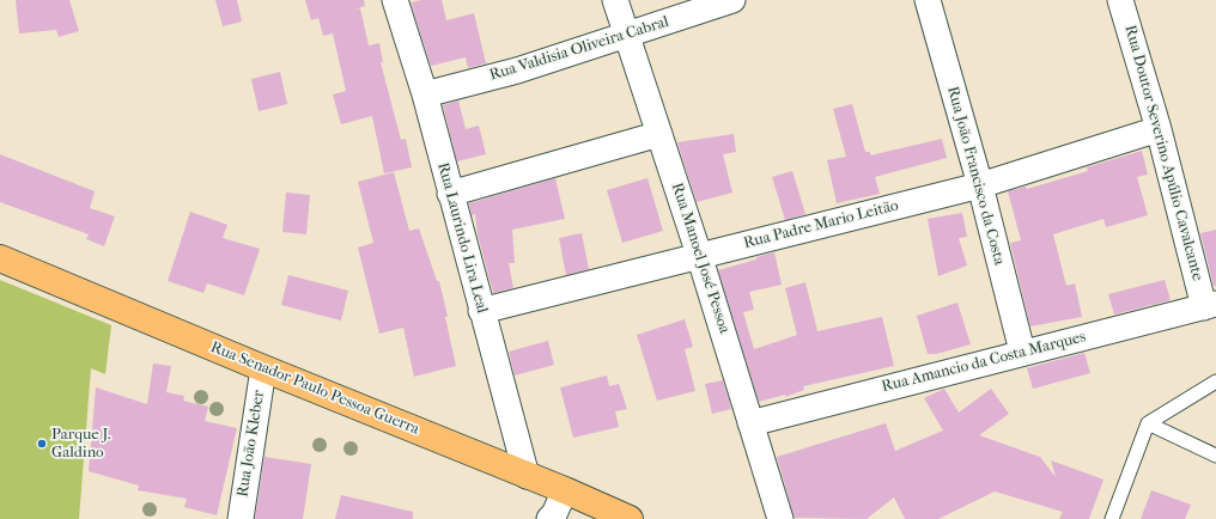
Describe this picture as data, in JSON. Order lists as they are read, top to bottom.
{
  "streets": {
    "main road": ["Rua Senador Paulo Pessoa Guerra"],
    "street": [
      "Rua Valdisia Oliveira Cabral",
      "Rua Doutor Severino Apúlio Cavalcante",
      "Rua João Francisco da Costa",
      "Rua Padre Mario Leitão",
      "Rua Laurindo Lira Leal",
      "Rua Manoel José Pessoa",
      "Rua Amancio da Costa Marques",
      "Rua João Kleber"
    ]
  },
  "crossings": [
    ["Rua Valdisia Oliveira Cabral", "Rua Laurindo Lira Leal"],
    ["Rua Valdisia Oliveira Cabral", "Rua Manoel José Pessoa"],
    ["Rua Doutor Severino Apúlio Cavalcante", "Rua Padre Mario Leitão"],
    ["Rua Doutor Severino Apúlio Cavalcante", "Rua Amancio da Costa Marques"],
    ["Rua João Francisco da Costa", "Rua Padre Mario Leitão"],
    ["Rua João Francisco da Costa", "Rua Amancio da Costa Marques"],
    ["Rua Padre Mario Leitão", "Rua Laurindo Lira Leal"],
    ["Rua Padre Mario Leitão", "Rua Manoel José Pessoa"],
    ["Rua Laurindo Lira Leal", "Rua Senador Paulo Pessoa Guerra"],
    ["Rua Manoel José Pessoa", "Rua Amancio da Costa Marques"],
    ["Rua Senador Paulo Pessoa Guerra", "Rua João Kleber"]
  ],
  "places": ["Parque J. Galdino"]
}
